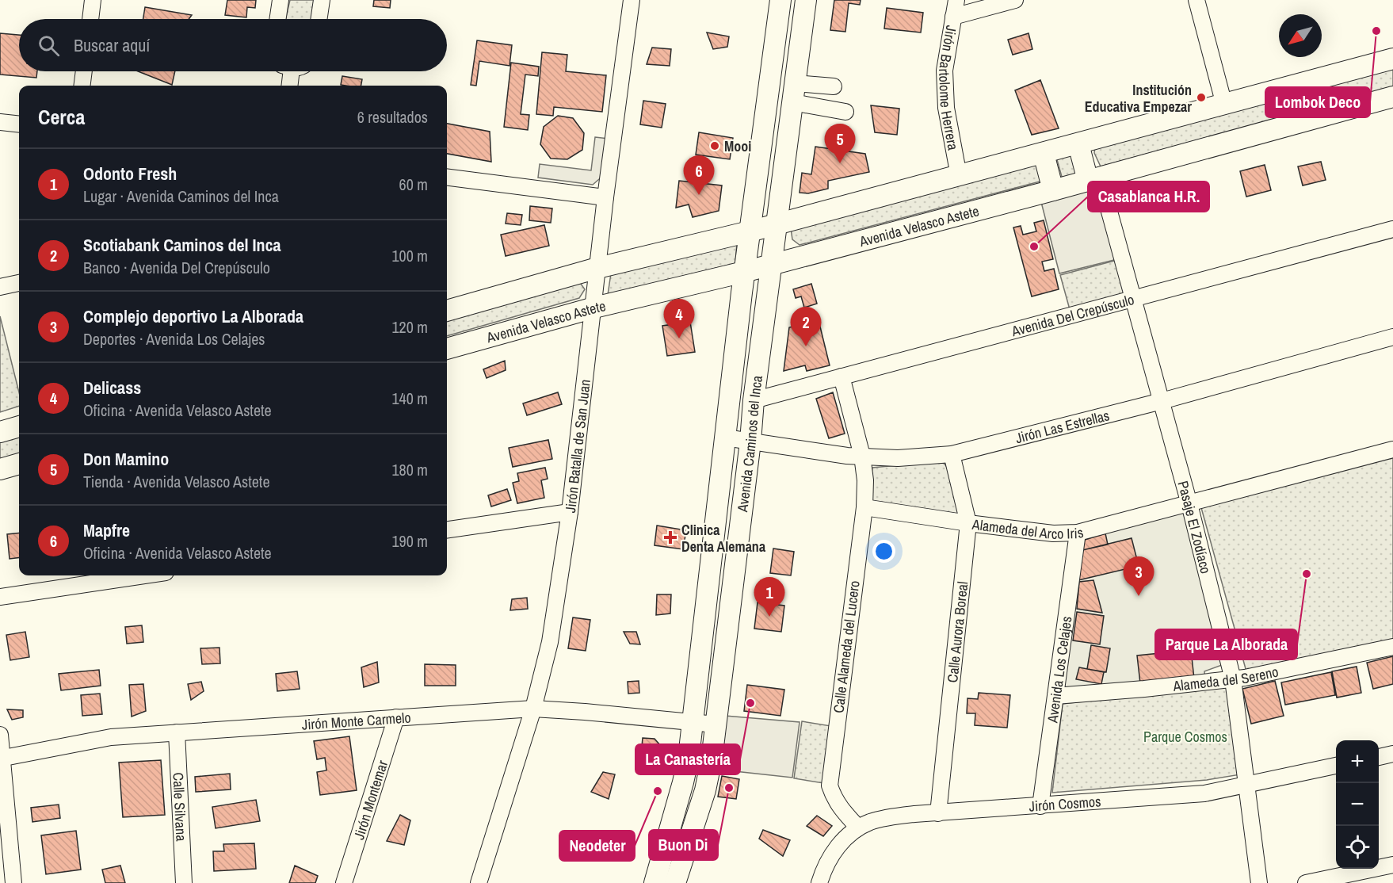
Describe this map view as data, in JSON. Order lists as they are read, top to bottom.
{
  "streets": {
    "main road": ["Avenida Velasco Astete", "Avenida Caminos del Inca"],
    "street": [
      "Jirón Bartolome Herrera",
      "Avenida Del Crepúsculo",
      "Jirón Las Estrellas",
      "Jirón Batalla de San Juan",
      "Alameda del Arco Iris",
      "Pasaje El Zodíaco",
      "Calle Aurora Boreal",
      "Calle Alameda del Lucero",
      "Avenida Los Celajes",
      "Alameda del Sereno",
      "Jirón Monte Carmelo",
      "Jirón Montemar",
      "Jirón Cosmos",
      "Calle Silvana"
    ]
  },
  "crossings": [
    ["Avenida Velasco Astete", "Avenida Caminos del Inca"],
    ["Avenida Velasco Astete", "Jirón Batalla de San Juan"],
    ["Avenida Velasco Astete", "Pasaje El Zodíaco"],
    ["Avenida Del Crepúsculo", "Avenida Caminos del Inca"],
    ["Avenida Del Crepúsculo", "Pasaje El Zodíaco"],
    ["Avenida Del Crepúsculo", "Calle Alameda del Lucero"],
    ["Jirón Las Estrellas", "Avenida Caminos del Inca"],
    ["Jirón Las Estrellas", "Pasaje El Zodíaco"],
    ["Jirón Las Estrellas", "Calle Aurora Boreal"],
    ["Jirón Las Estrellas", "Calle Alameda del Lucero"],
    ["Avenida Caminos del Inca", "Jirón Monte Carmelo"],
    ["Jirón Batalla de San Juan", "Jirón Monte Carmelo"],
    ["Alameda del Arco Iris", "Pasaje El Zodíaco"],
    ["Alameda del Arco Iris", "Calle Aurora Boreal"],
    ["Alameda del Arco Iris", "Calle Alameda del Lucero"],
    ["Alameda del Arco Iris", "Avenida Los Celajes"],
    ["Pasaje El Zodíaco", "Alameda del Sereno"],
    ["Pasaje El Zodíaco", "Jirón Cosmos"],
    ["Calle Aurora Boreal", "Jirón Cosmos"],
    ["Calle Alameda del Lucero", "Jirón Cosmos"],
    ["Avenida Los Celajes", "Alameda del Sereno"],
    ["Avenida Los Celajes", "Jirón Cosmos"],
    ["Jirón Monte Carmelo", "Jirón Montemar"],
    ["Jirón Monte Carmelo", "Calle Silvana"]
  ],
  "parks": ["Parque Cosmos"],
  "places": {
    "other": [
      "Lombok Deco",
      "Institución Educativa Empezar",
      "Mooi",
      "Casablanca H.R.",
      "Parque La Alborada",
      "La Canastería",
      "Buon Di",
      "Neodeter"
    ],
    "health": ["Clinica Denta Alemana"]
  },
  "north": "bottom left",
  "page": {
    "search": "Buscar aquí",
    "heading": ["Cerca", "6 resultados"],
    "pins": [
      "5",
      "6",
      "4",
      "2",
      "3",
      "1"
    ],
    "list": [
      {
        "mark": "1",
        "name": "Odonto Fresh",
        "note": "Lugar · Avenida Caminos del Inca",
        "value": "60 m"
      },
      {
        "mark": "2",
        "name": "Scotiabank Caminos del Inca",
        "note": "Banco · Avenida Del Crepúsculo",
        "value": "100 m"
      },
      {
        "mark": "3",
        "name": "Complejo deportivo La Alborada",
        "note": "Deportes · Avenida Los Celajes",
        "value": "120 m"
      },
      {
        "mark": "4",
        "name": "Delicass",
        "note": "Oficina · Avenida Velasco Astete",
        "value": "140 m"
      },
      {
        "mark": "5",
        "name": "Don Mamino",
        "note": "Tienda · Avenida Velasco Astete",
        "value": "180 m"
      },
      {
        "mark": "6",
        "name": "Mapfre",
        "note": "Oficina · Avenida Velasco Astete",
        "value": "190 m"
      }
    ],
    "map_buttons": ["+", "−"]
  }
}
